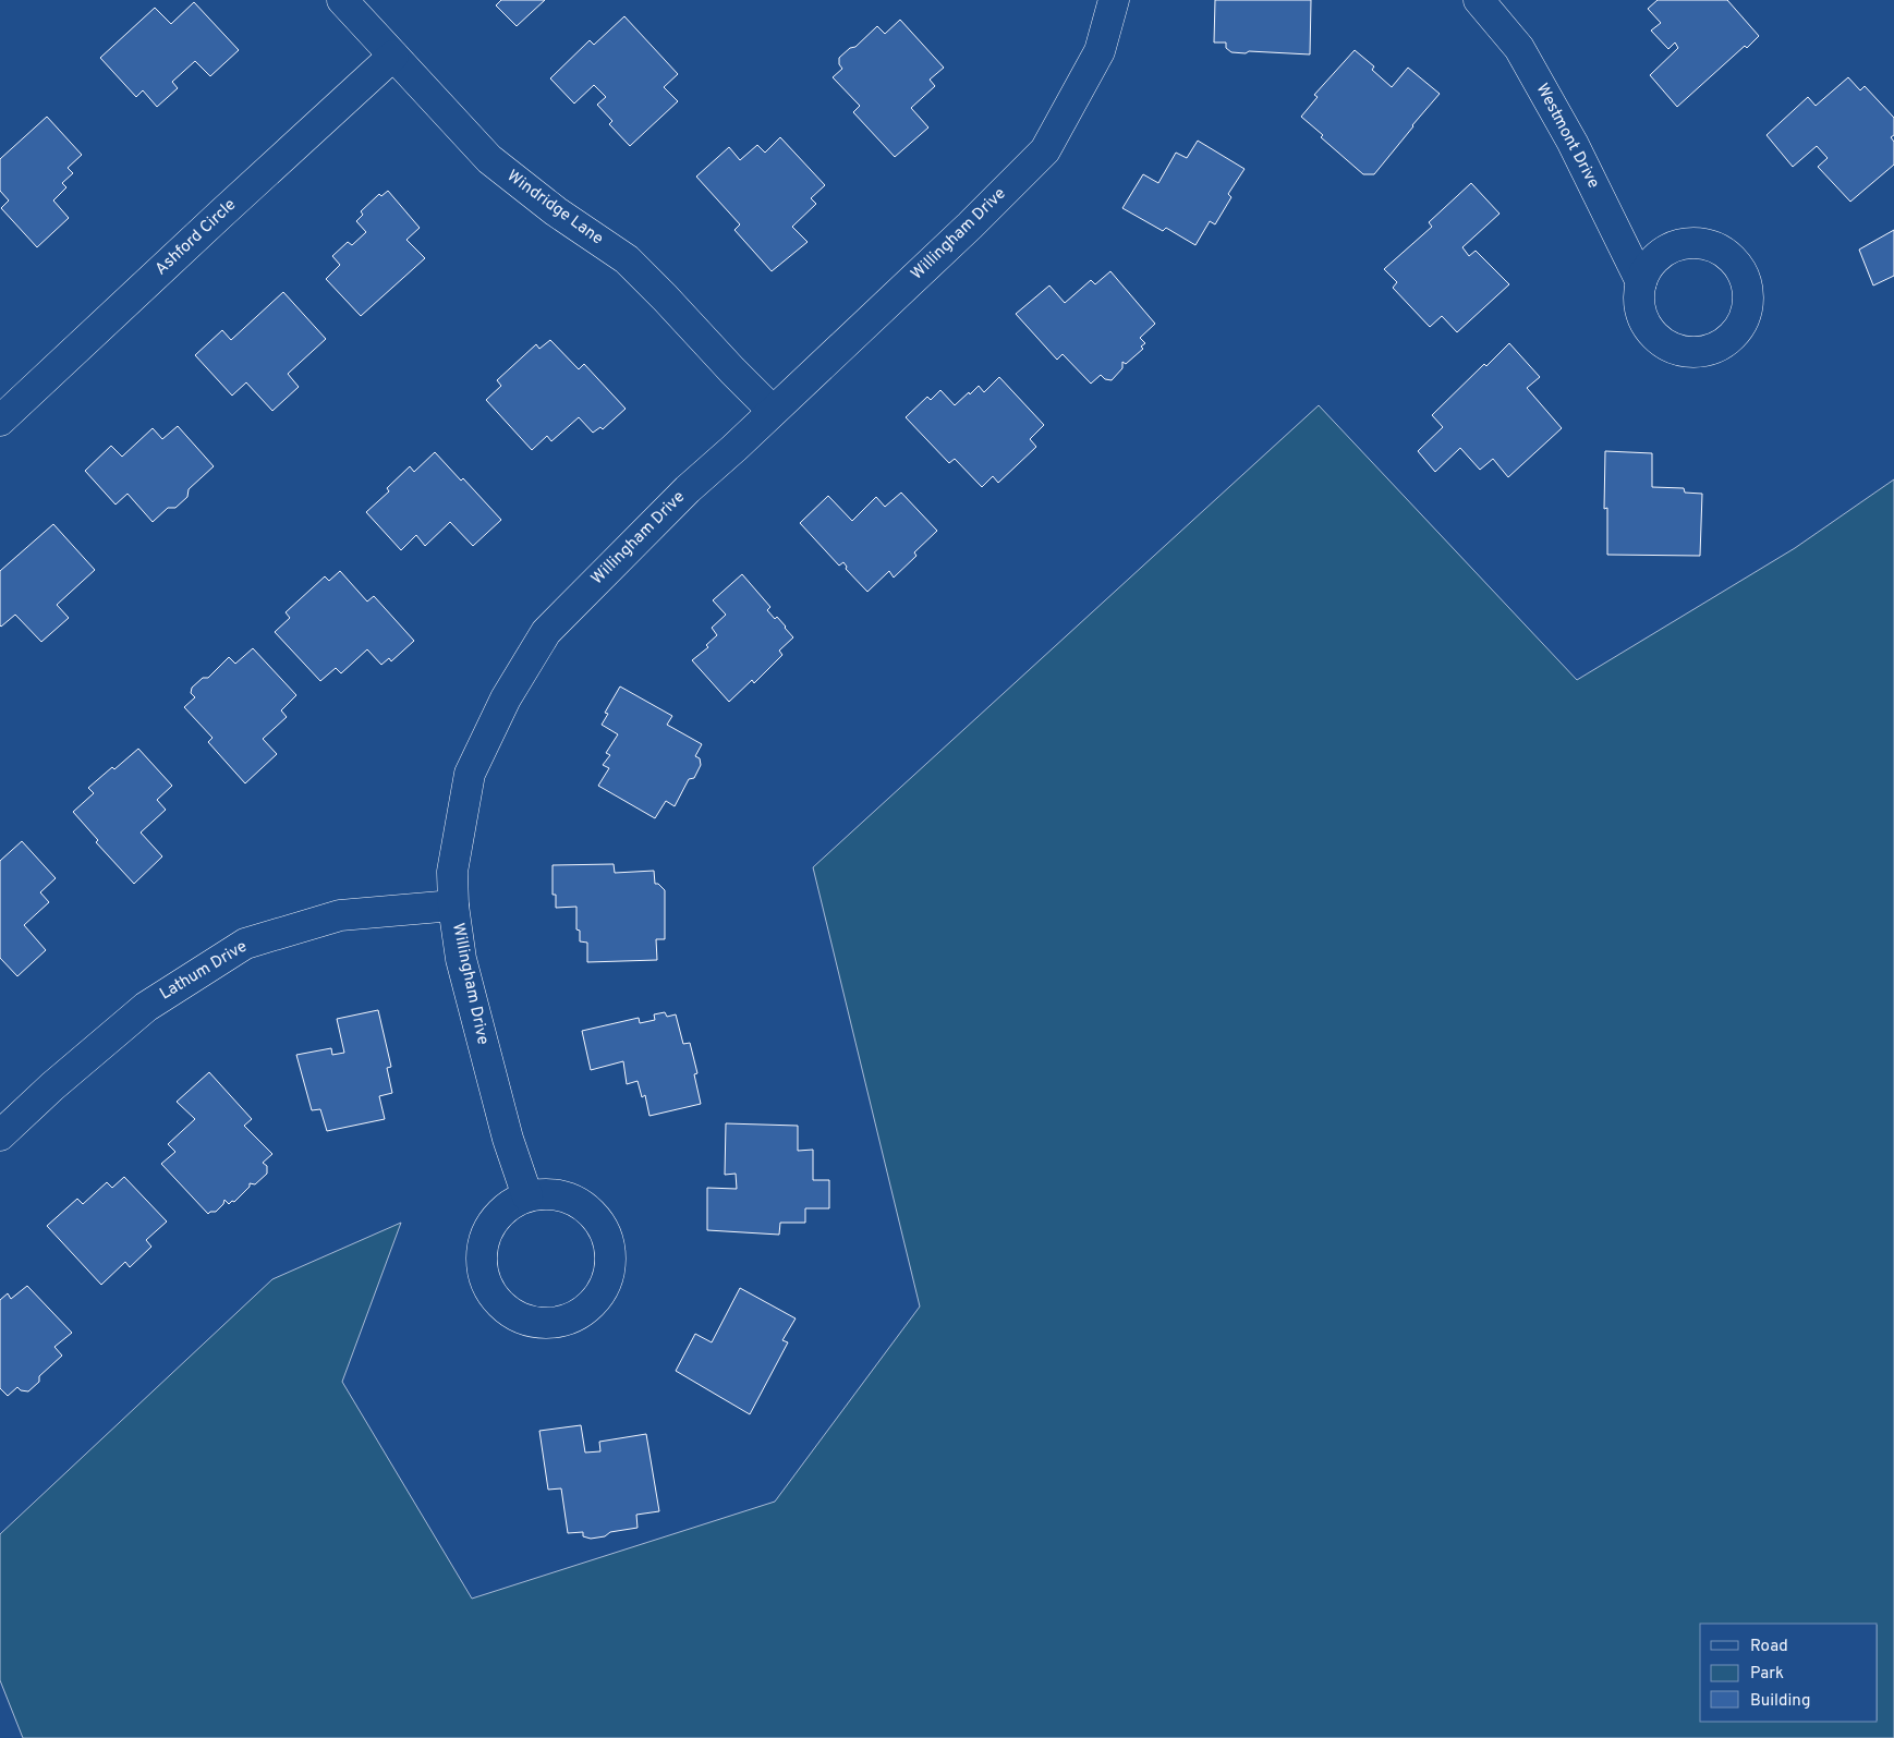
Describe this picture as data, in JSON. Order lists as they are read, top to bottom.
{
  "streets": {
    "street": [
      "Westmont Drive",
      "Windridge Lane",
      "Willingham Drive",
      "Ashford Circle",
      "Lathum Drive"
    ]
  },
  "crossings": [
    ["Windridge Lane", "Willingham Drive"],
    ["Windridge Lane", "Ashford Circle"],
    ["Willingham Drive", "Lathum Drive"]
  ],
  "legend": ["Road", "Park", "Building"]
}
